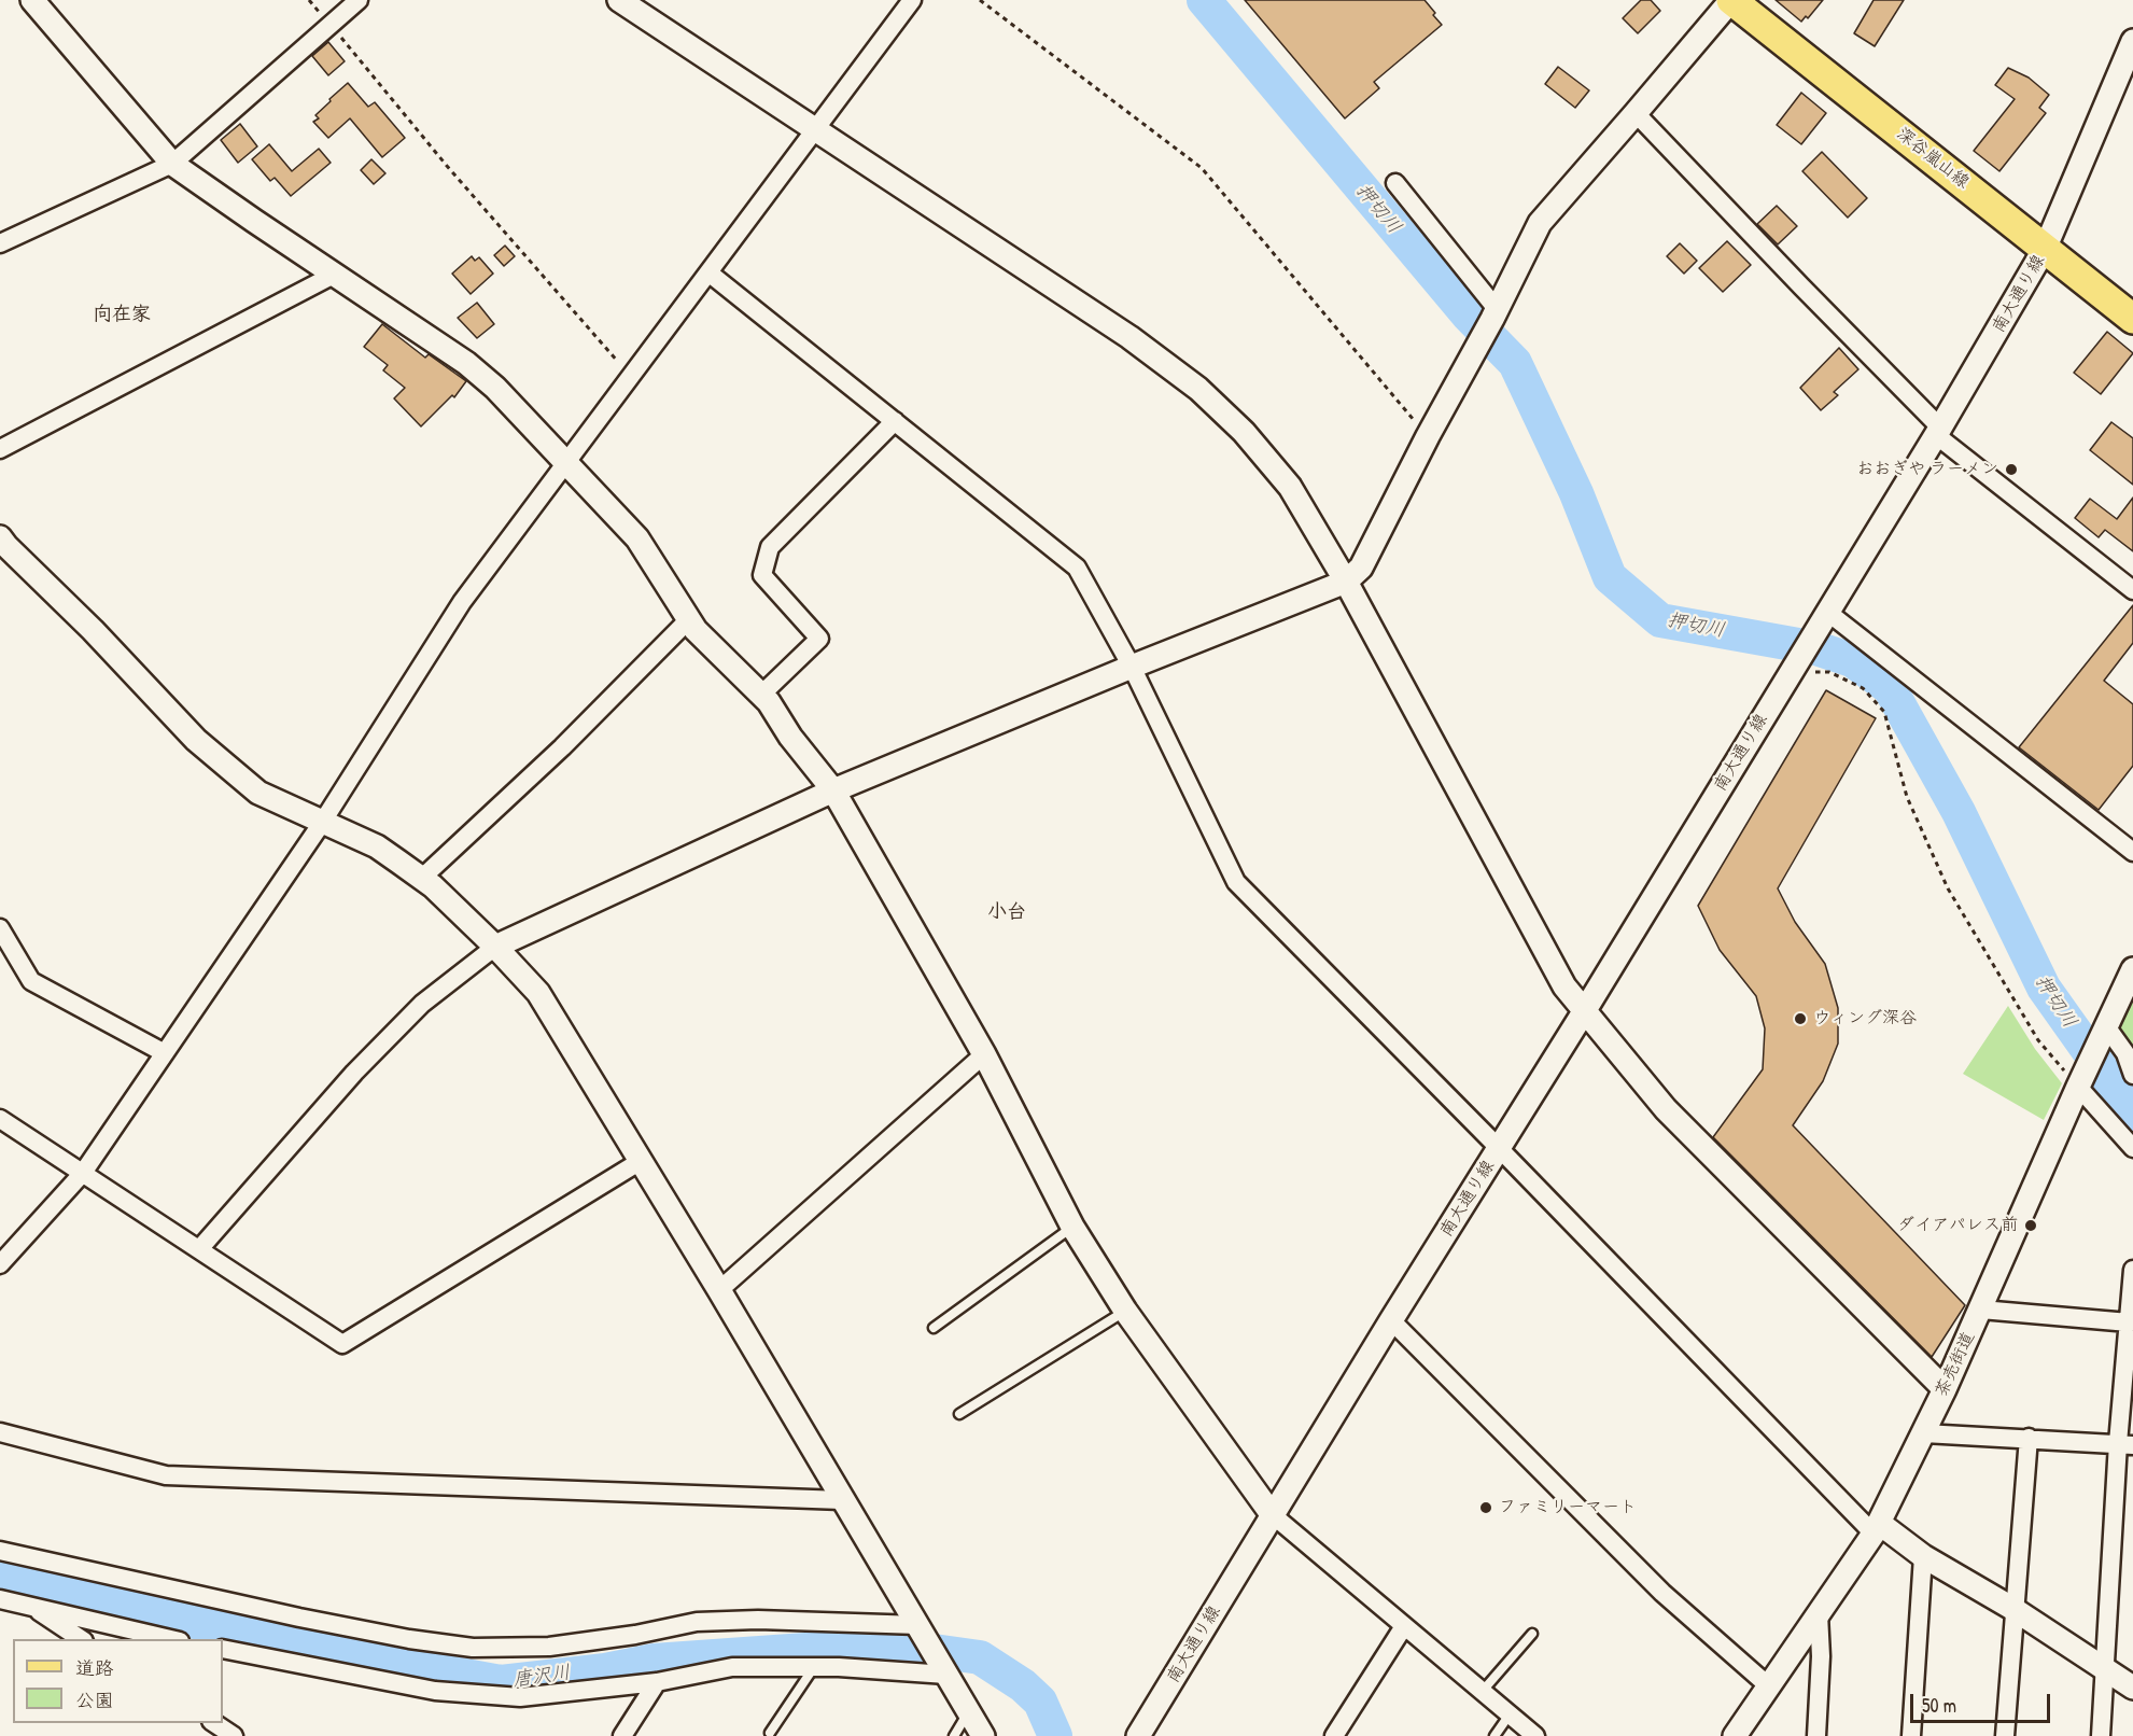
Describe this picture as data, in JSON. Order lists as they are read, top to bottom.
{
  "streets": {
    "main road": ["深谷嵐山線"],
    "street": ["南大通り線", "茶売街道"]
  },
  "crossings": [
    ["深谷嵐山線", "南大通り線"]
  ],
  "districts": ["向在家", "小台"],
  "water": ["押切川", "唐沢川"],
  "places": [
    "おおぎや ラーメン",
    "ウィング深谷",
    "ダイアパレス前",
    "ファミリーマート"
  ],
  "legend": ["道路", "公園"],
  "scale_bar": "50 m"
}
